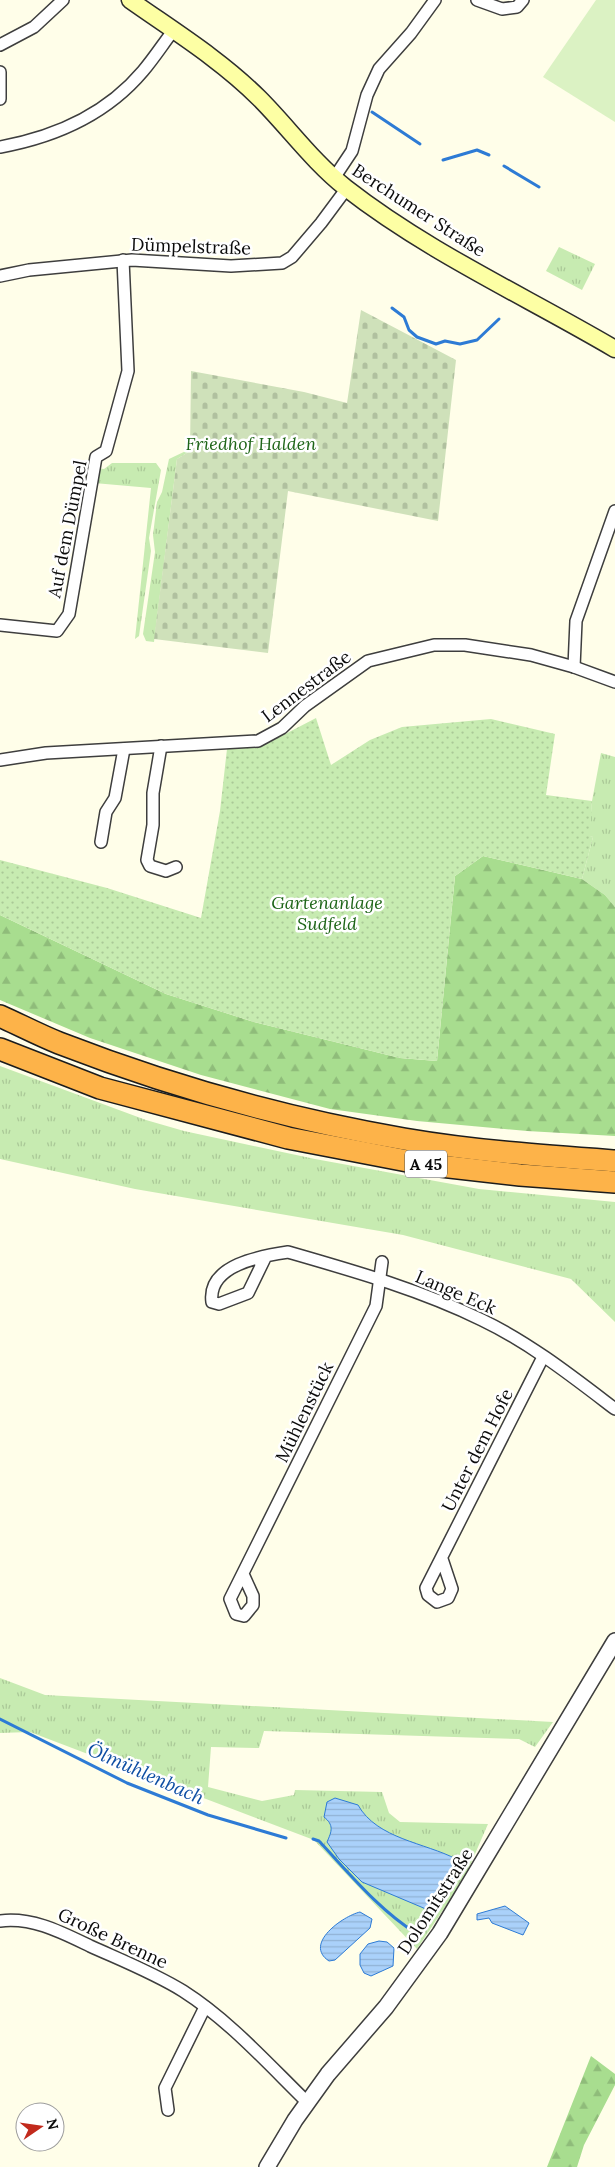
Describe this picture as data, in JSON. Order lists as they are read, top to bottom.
{
  "streets": {
    "highway": ["A 45"],
    "main road": ["Berchumer Straße"],
    "street": [
      "Dümpelstraße",
      "Auf dem Dümpel",
      "Lennestraße",
      "Lange Eck",
      "Mühlenstück",
      "Unter dem Hofe",
      "Dolomitstraße",
      "Große Brenne"
    ]
  },
  "crossings": [
    ["Berchumer Straße", "Dümpelstraße"],
    ["Dümpelstraße", "Auf dem Dümpel"],
    ["Lange Eck", "Mühlenstück"],
    ["Lange Eck", "Unter dem Hofe"],
    ["Dolomitstraße", "Große Brenne"]
  ],
  "water": ["Ölmühlenbach"],
  "parks": ["Friedhof Halden", "Gartenanlage Sudfeld"],
  "north": "right"
}
